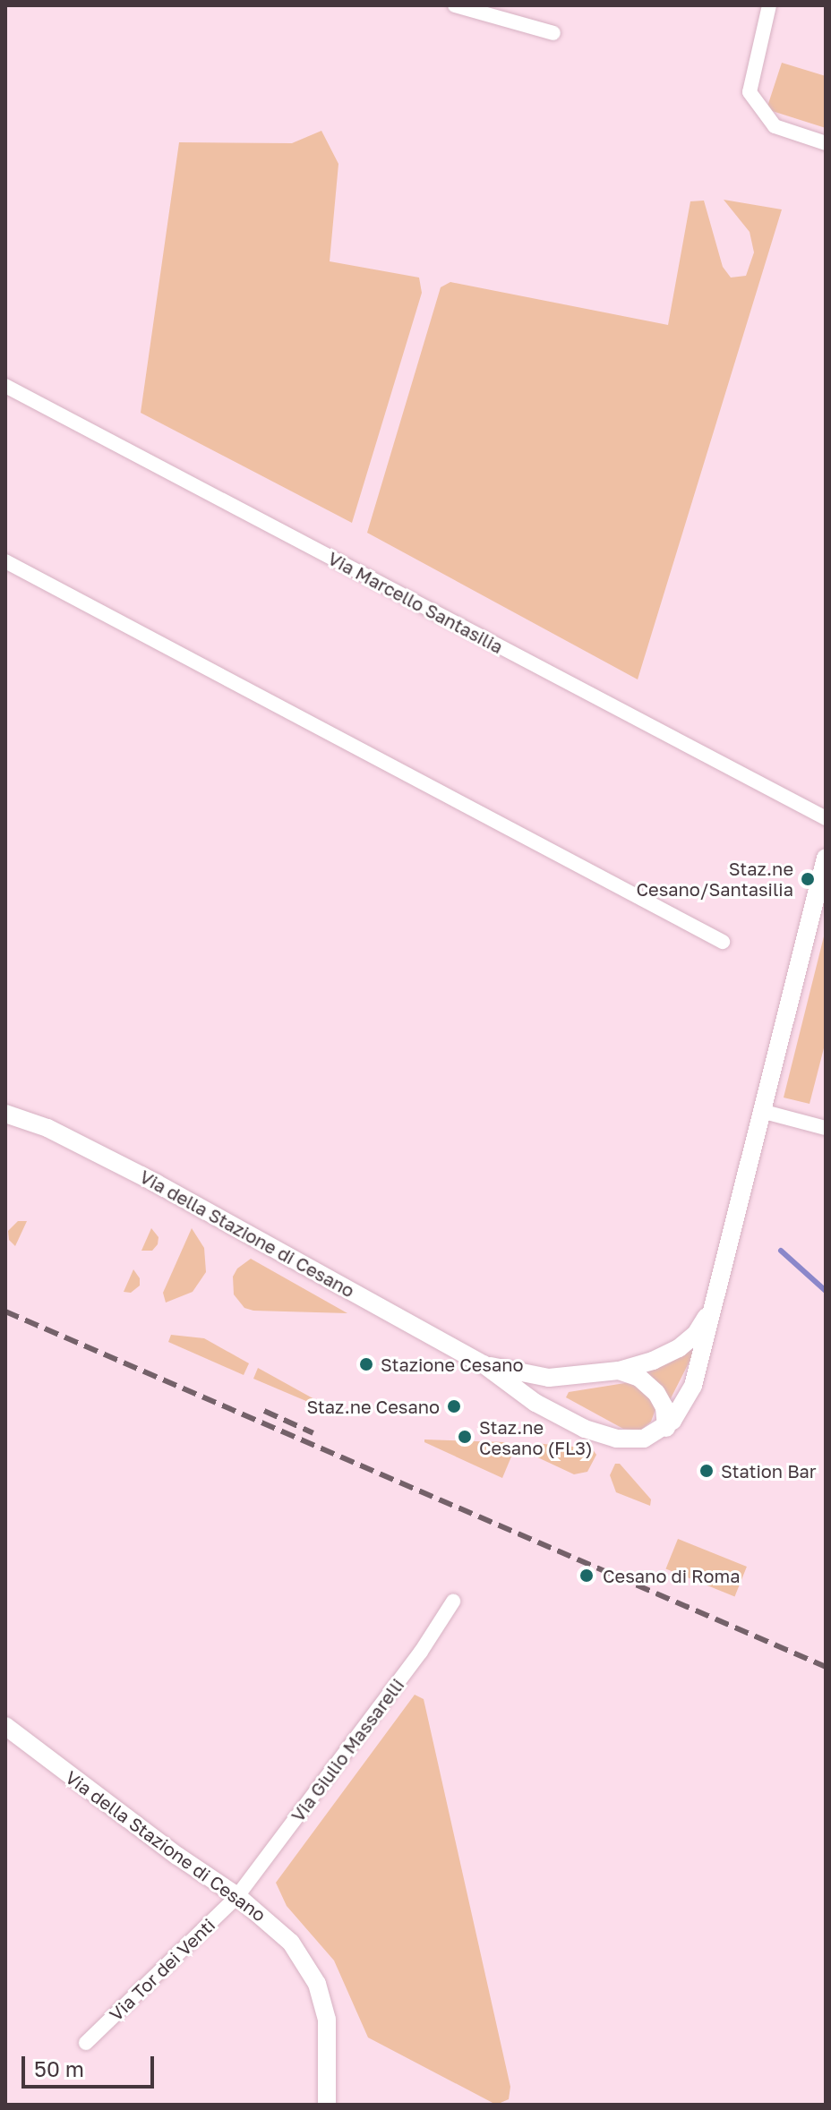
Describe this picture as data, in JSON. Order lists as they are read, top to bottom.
{
  "streets": {
    "street": [
      "Via Marcello Santasilia",
      "Via della Stazione di Cesano",
      "Via Giulio Massarelli",
      "Via Tor dei Venti"
    ]
  },
  "crossings": [
    ["Via della Stazione di Cesano", "Via Giulio Massarelli"],
    ["Via della Stazione di Cesano", "Via Tor dei Venti"],
    ["Via Giulio Massarelli", "Via Tor dei Venti"]
  ],
  "places": [
    "Staz.ne Cesano/Santasilia",
    "Stazione Cesano",
    "Staz.ne Cesano",
    "Staz.ne Cesano (FL3)",
    "Station Bar",
    "Cesano di Roma"
  ],
  "scale_bar": "50 m"
}
